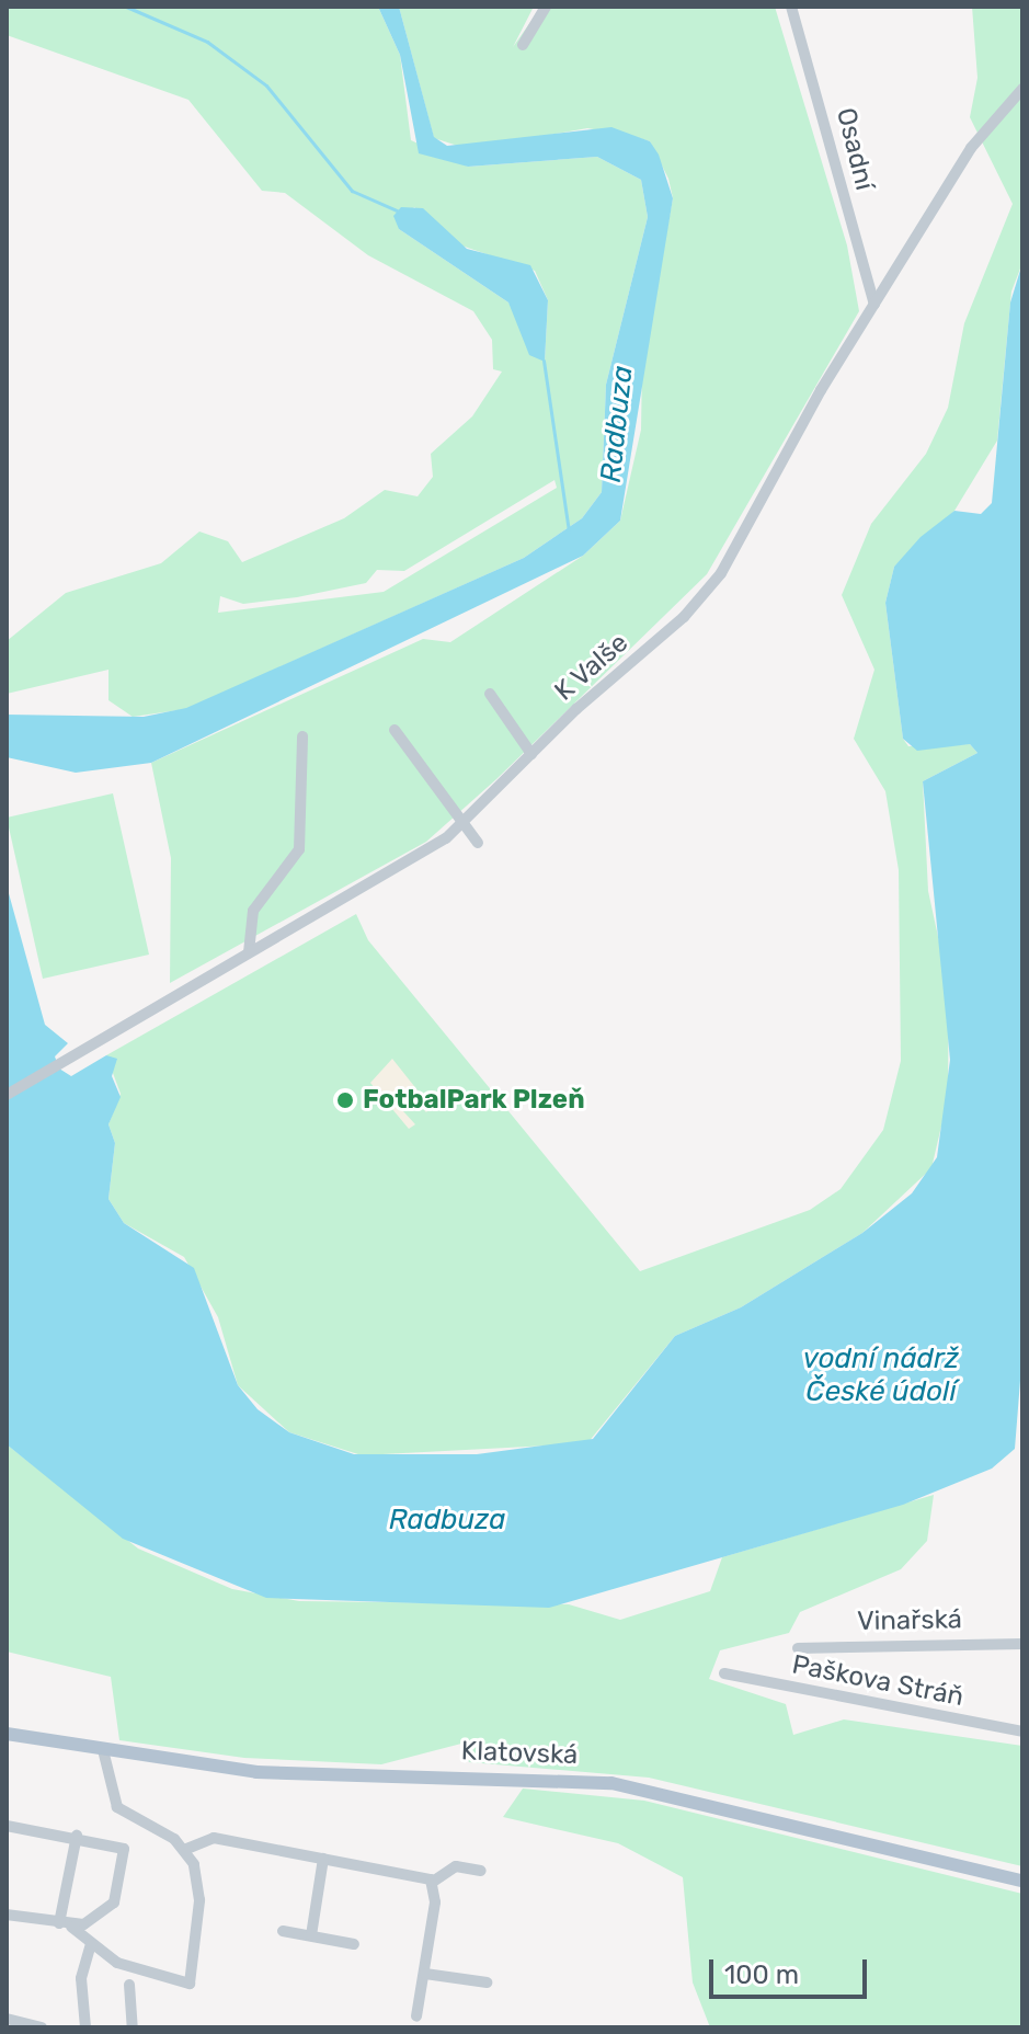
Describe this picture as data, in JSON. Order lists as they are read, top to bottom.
{
  "streets": {
    "main road": ["Klatovská"],
    "street": [
      "Osadní",
      "K Valše",
      "Vinařská",
      "Paškova Stráň"
    ]
  },
  "crossings": [
    ["Osadní", "K Valše"]
  ],
  "water": ["Radbuza", "vodní nádrž České údolí"],
  "places": ["FotbalPark Plzeň"],
  "scale_bar": "100 m"
}
